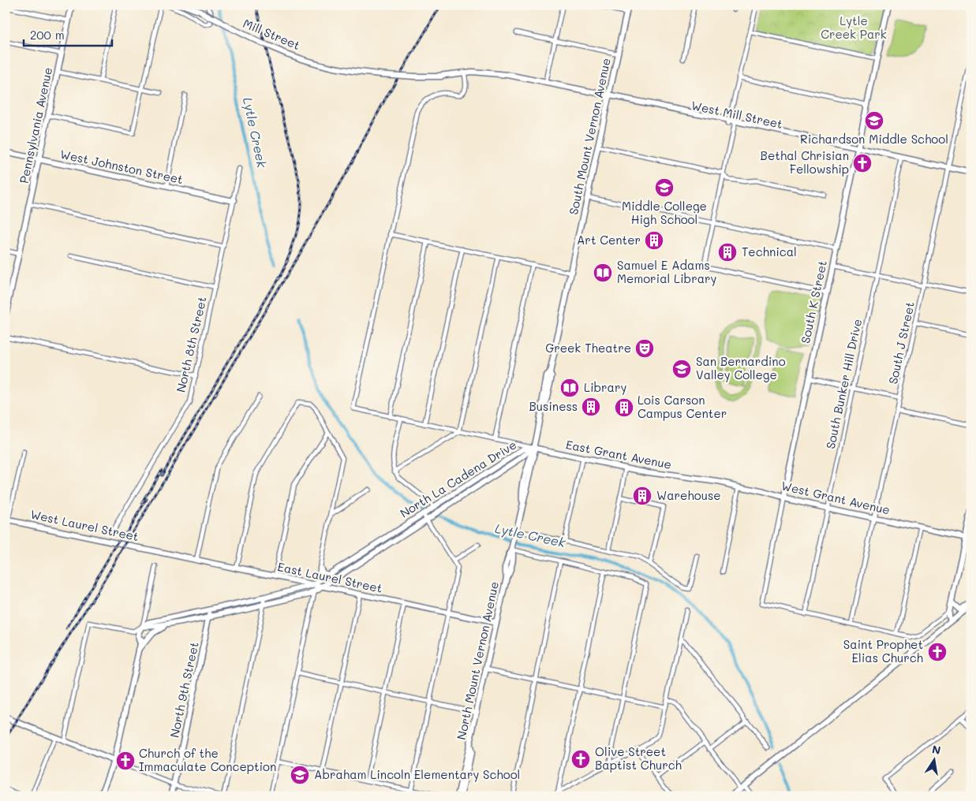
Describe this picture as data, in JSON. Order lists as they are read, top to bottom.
{
  "streets": {
    "main road": [
      "Mill Street",
      "West Mill Street",
      "Pennsylvania Avenue",
      "South Mount Vernon Avenue",
      "West Johnston Street",
      "South K Street",
      "East Grant Avenue",
      "North La Cadena Drive",
      "West Grant Avenue",
      "West Laurel Street",
      "East Laurel Street",
      "North Mount Vernon Avenue",
      "North 9th Street"
    ],
    "street": ["South J Street", "North 8th Street", "South Bunker Hill Drive"]
  },
  "crossings": [
    ["Mill Street", "West Mill Street"],
    ["West Mill Street", "South Mount Vernon Avenue"],
    ["West Mill Street", "South K Street"],
    ["West Mill Street", "South J Street"],
    ["West Mill Street", "South Bunker Hill Drive"],
    ["Pennsylvania Avenue", "West Johnston Street"],
    ["South Mount Vernon Avenue", "North Mount Vernon Avenue"],
    ["West Johnston Street", "North 8th Street"],
    ["South K Street", "South Bunker Hill Drive"],
    ["South K Street", "West Grant Avenue"],
    ["South J Street", "West Grant Avenue"],
    ["South Bunker Hill Drive", "West Grant Avenue"],
    ["East Grant Avenue", "North La Cadena Drive"],
    ["East Grant Avenue", "West Grant Avenue"],
    ["East Grant Avenue", "North Mount Vernon Avenue"],
    ["North La Cadena Drive", "East Laurel Street"],
    ["North La Cadena Drive", "North Mount Vernon Avenue"],
    ["North La Cadena Drive", "North 9th Street"],
    ["West Laurel Street", "East Laurel Street"],
    ["East Laurel Street", "North Mount Vernon Avenue"]
  ],
  "water": ["Lytle Creek"],
  "parks": ["Lytle Creek Park"],
  "places": {
    "school or university": [
      "Richardson Middle School",
      "Middle College High School",
      "San Bernardino Valley College",
      "Abraham Lincoln Elementary School"
    ],
    "church": [
      "Bethal Chrisian Fellowship",
      "Saint Prophet Elias Church",
      "Olive Street Baptist Church",
      "Church of the Immaculate Conception"
    ],
    "building": [
      "Art Center",
      "Technical",
      "Business",
      "Lois Carson Campus Center",
      "Warehouse"
    ],
    "library": ["Samuel E Adams Memorial Library", "Library"],
    "theatre": ["Greek Theatre"]
  },
  "scale_bar": "200 m",
  "north": "top"
}
